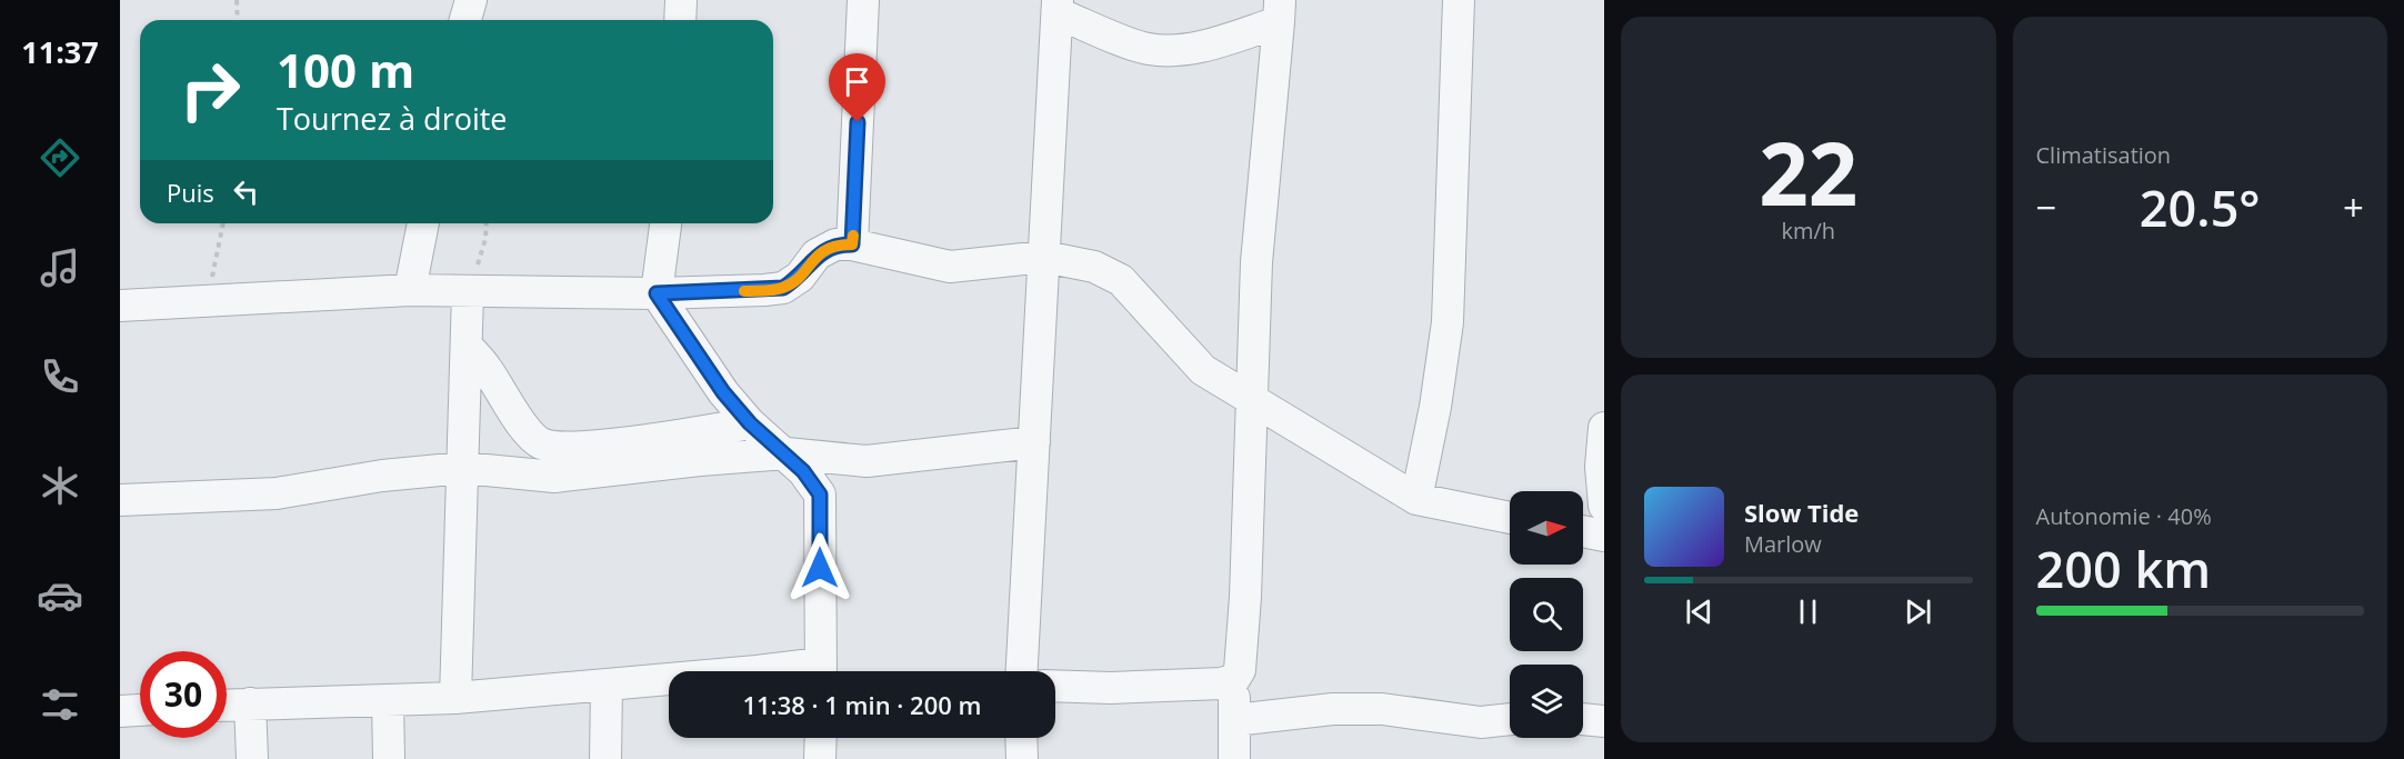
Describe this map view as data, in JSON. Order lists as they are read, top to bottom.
{
  "north": "right",
  "page": {
    "tabs": "11:37",
    "tile": [
      ["22", "km/h"],
      "Climatisation",
      ["Autonomie · 40%", "200 km"]
    ],
    "turn": ["100 m", "Tournez à droite"],
    "then": "Puis",
    "heat": ["−", "20.5°", "+"],
    "song": ["Slow Tide", "Marlow"],
    "limit": "30",
    "trip": "11:38 · 1 min · 200 m"
  }
}
